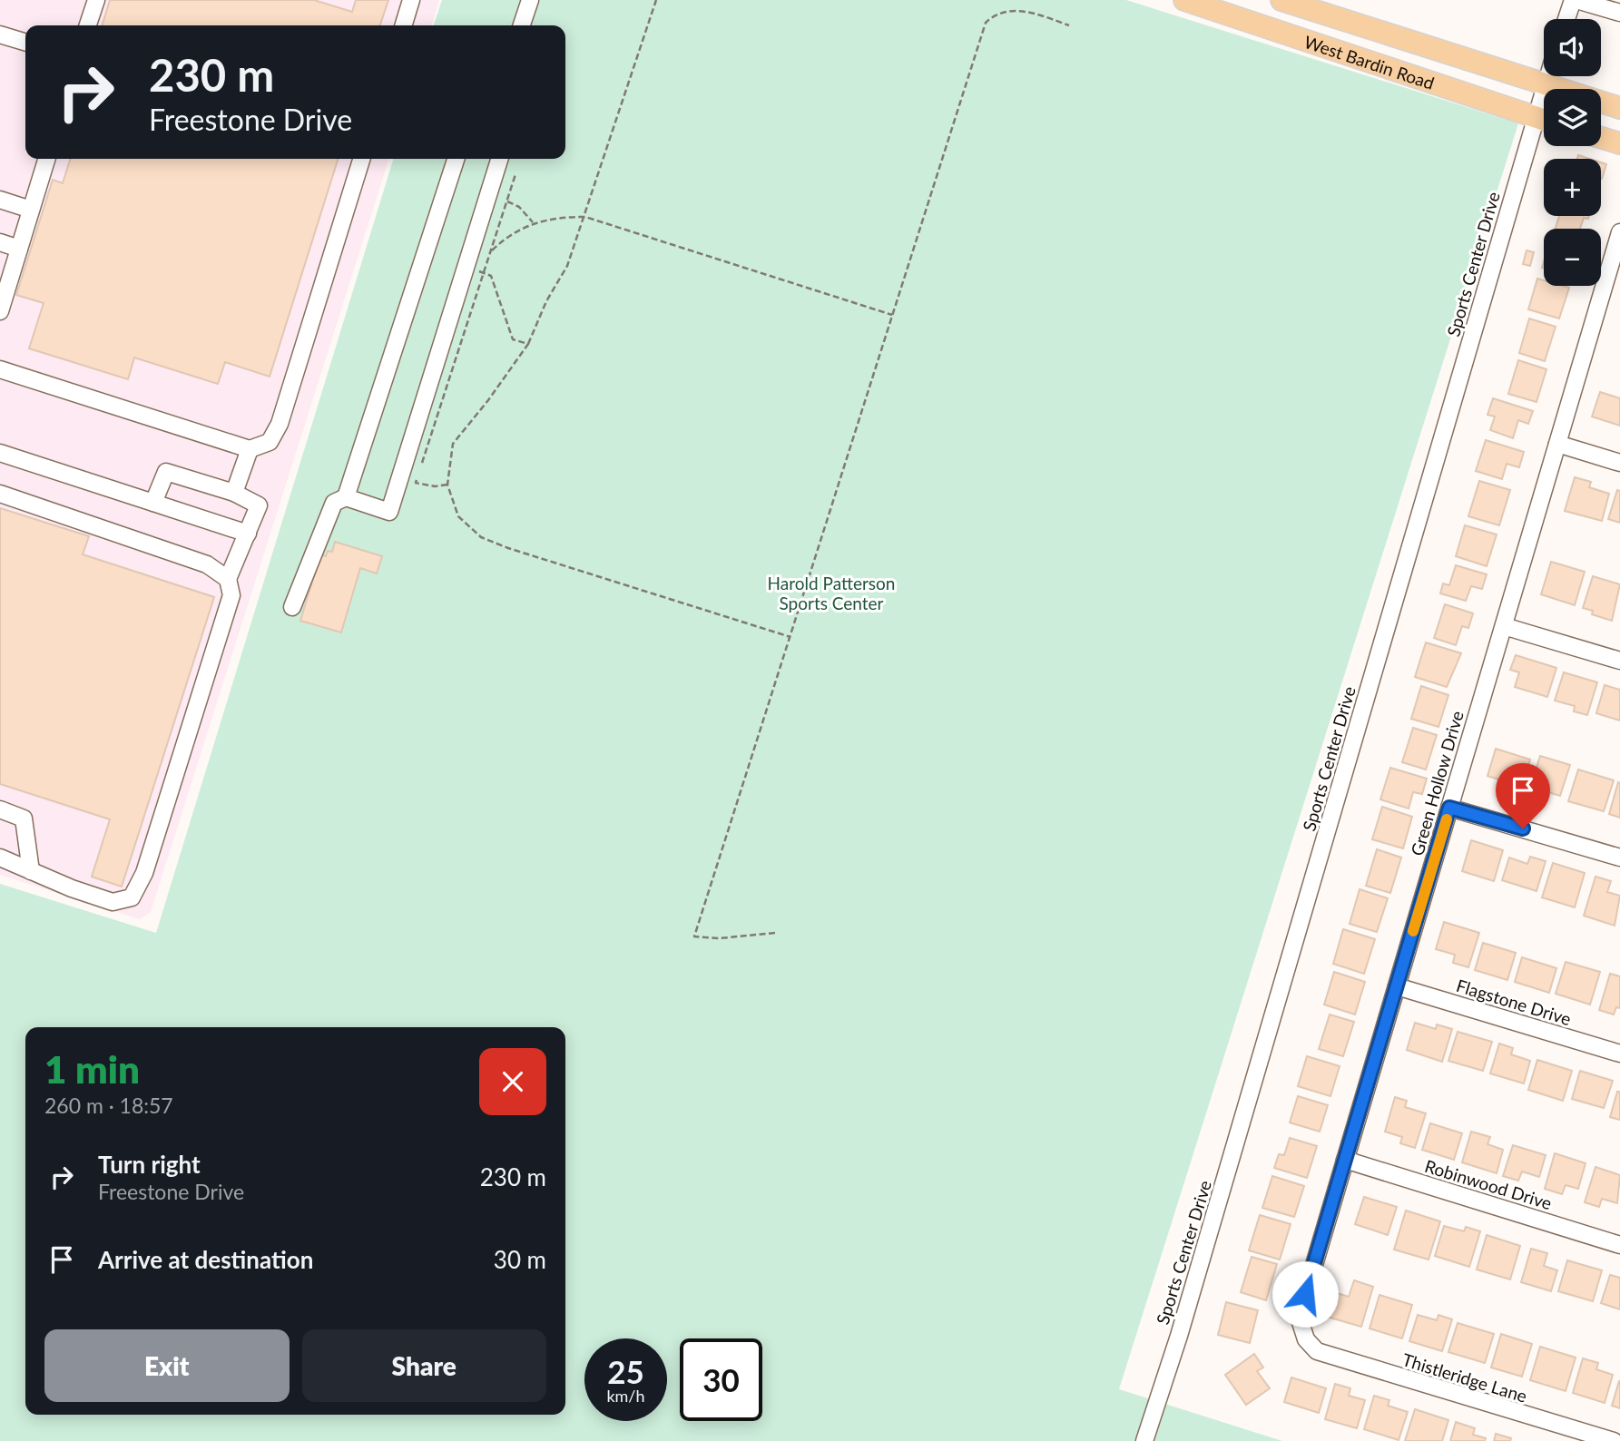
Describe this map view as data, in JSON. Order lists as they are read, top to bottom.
{
  "streets": {
    "main road": ["West Bardin Road"],
    "street": [
      "Sports Center Drive",
      "Green Hollow Drive",
      "Flagstone Drive",
      "Robinwood Drive",
      "Thistleridge Lane"
    ]
  },
  "crossings": [
    ["West Bardin Road", "Sports Center Drive"],
    ["Green Hollow Drive", "Flagstone Drive"],
    ["Green Hollow Drive", "Robinwood Drive"],
    ["Green Hollow Drive", "Thistleridge Lane"]
  ],
  "parks": ["Harold Patterson Sports Center"],
  "page": {
    "map_buttons": ["+", "−"],
    "turn": ["230 m", "Freestone Drive"],
    "heading": ["1 min", "260 m · 18:57"],
    "list": [
      {
        "name": "Turn right",
        "note": "Freestone Drive",
        "value": "230 m"
      },
      {
        "name": "Arrive at destination",
        "value": "30 m"
      }
    ],
    "buttons": ["Exit", "Share"],
    "speed": "25 km/h",
    "limit": "30"
  }
}
